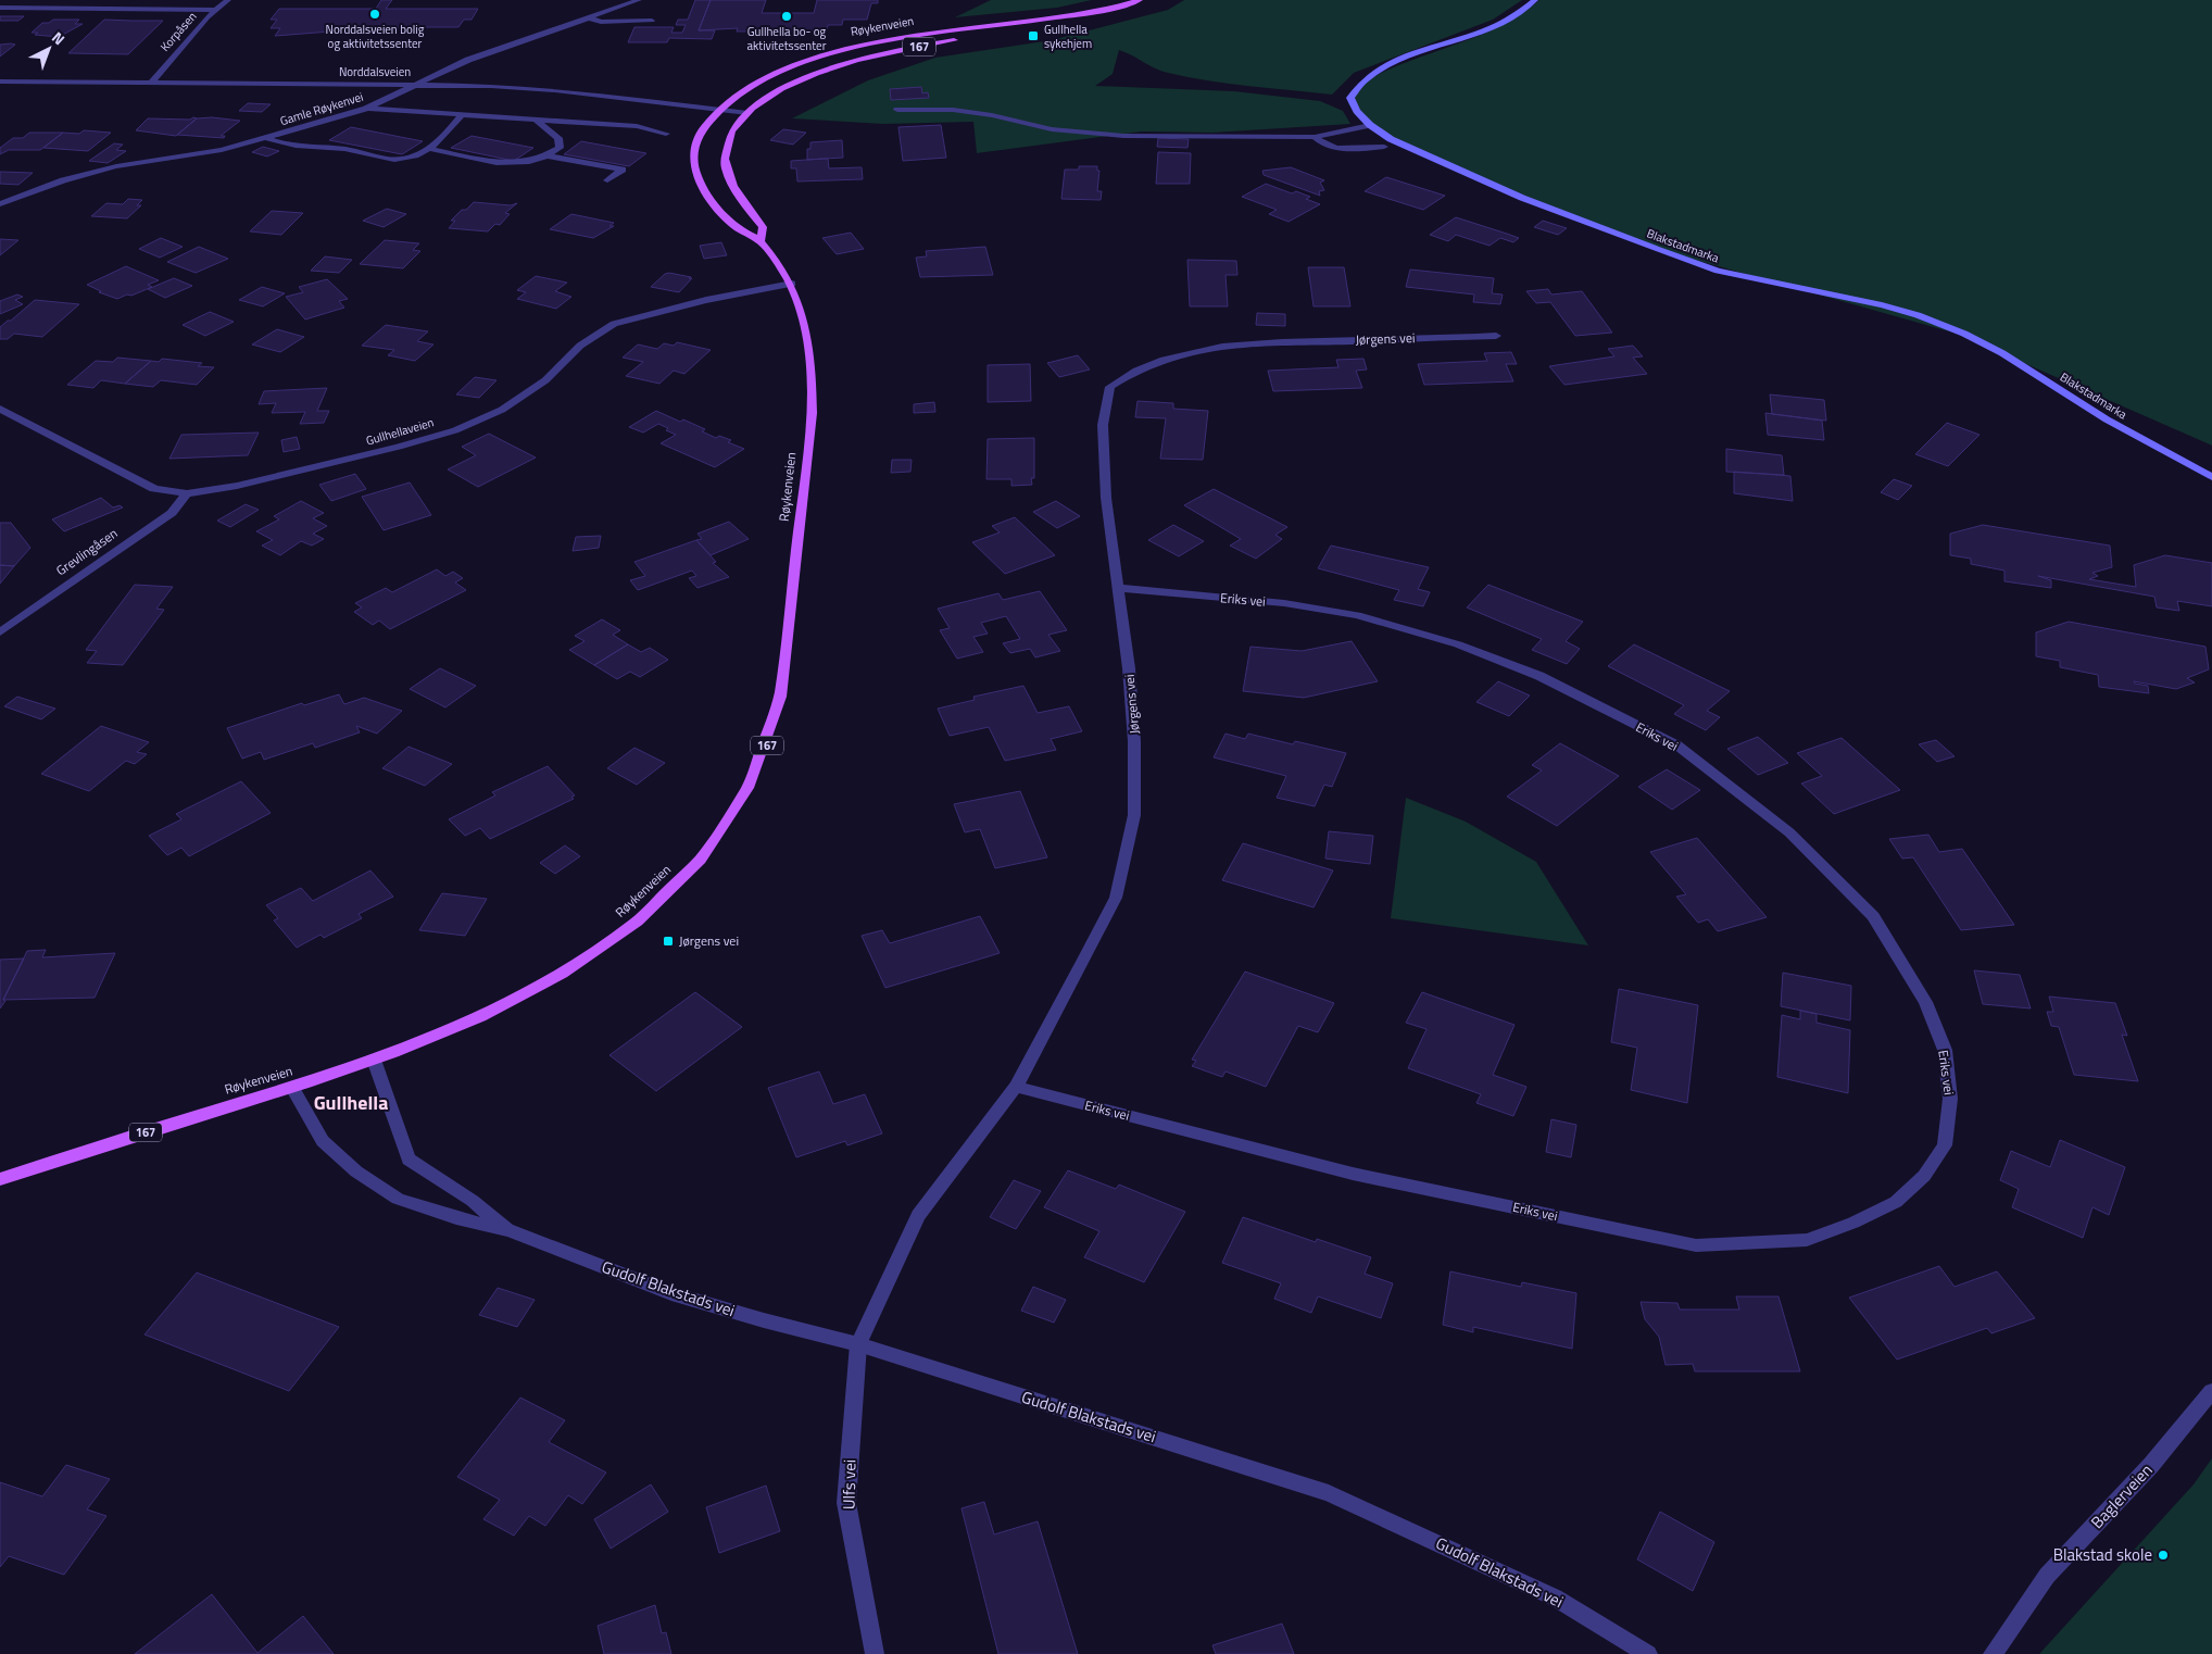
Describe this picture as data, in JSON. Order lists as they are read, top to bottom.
{
  "streets": {
    "main road": ["Røykenveien", "167", "Blakstadmarka"],
    "street": [
      "Korpåsen",
      "Norddalsveien",
      "Gamle Røykenvei",
      "Jørgens vei",
      "Gullhellaveien",
      "Grevlingåsen",
      "Eriks vei",
      "Gudolf Blakstads vei",
      "Ulfs vei",
      "Baglerveien"
    ]
  },
  "crossings": [
    ["Røykenveien", "Norddalsveien"],
    ["Røykenveien", "Gullhellaveien"],
    ["Røykenveien", "Gudolf Blakstads vei"],
    ["Korpåsen", "Norddalsveien"],
    ["Norddalsveien", "Gamle Røykenvei"],
    ["Jørgens vei", "Eriks vei"],
    ["Jørgens vei", "Gudolf Blakstads vei"],
    ["Jørgens vei", "Ulfs vei"],
    ["Gullhellaveien", "Grevlingåsen"],
    ["Gudolf Blakstads vei", "Ulfs vei"]
  ],
  "districts": ["Gullhella"],
  "places": {
    "other": ["Norddalsveien bolig og aktivitetssenter", "Gullhella bo- og aktivitetssenter", "Blakstad skole"],
    "transit": ["Gullhella sykehjem", "Jørgens vei"]
  },
  "north": "top right"
}
